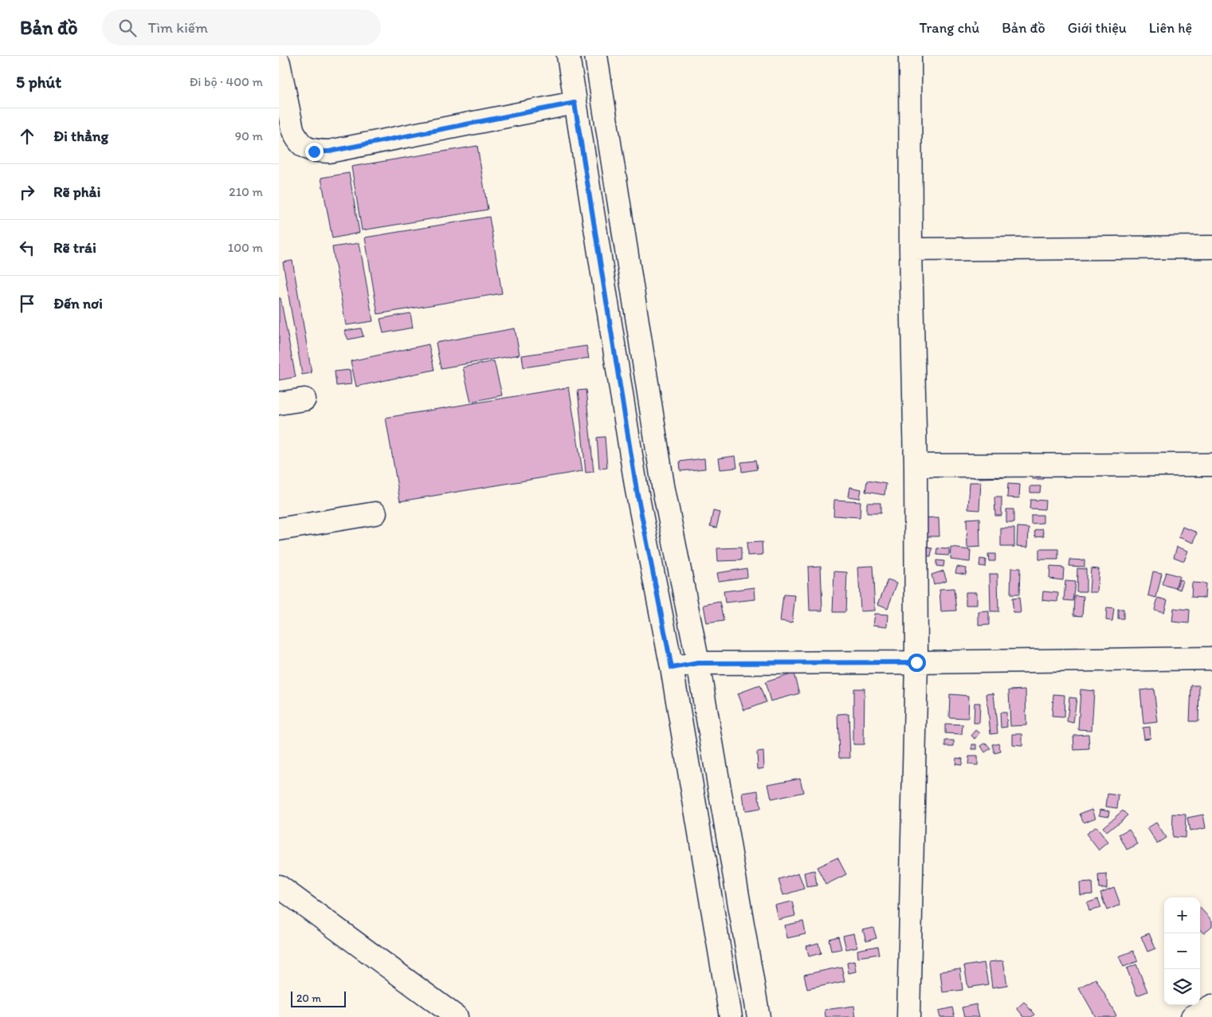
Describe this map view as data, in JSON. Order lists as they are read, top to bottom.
{
  "scale_bar": "20 m",
  "page": {
    "header": "Bản đồ",
    "search": "Tìm kiếm",
    "nav": [
      "Trang chủ",
      "Bản đồ",
      "Giới thiệu",
      "Liên hệ"
    ],
    "heading": ["5 phút", "Đi bộ · 400 m"],
    "list": [
      ["Đi thẳng", "90 m"],
      ["Rẽ phải", "210 m"],
      ["Rẽ trái", "100 m"],
      "Đến nơi"
    ],
    "map_buttons": ["+", "−"],
    "scale": "20 m"
  }
}
